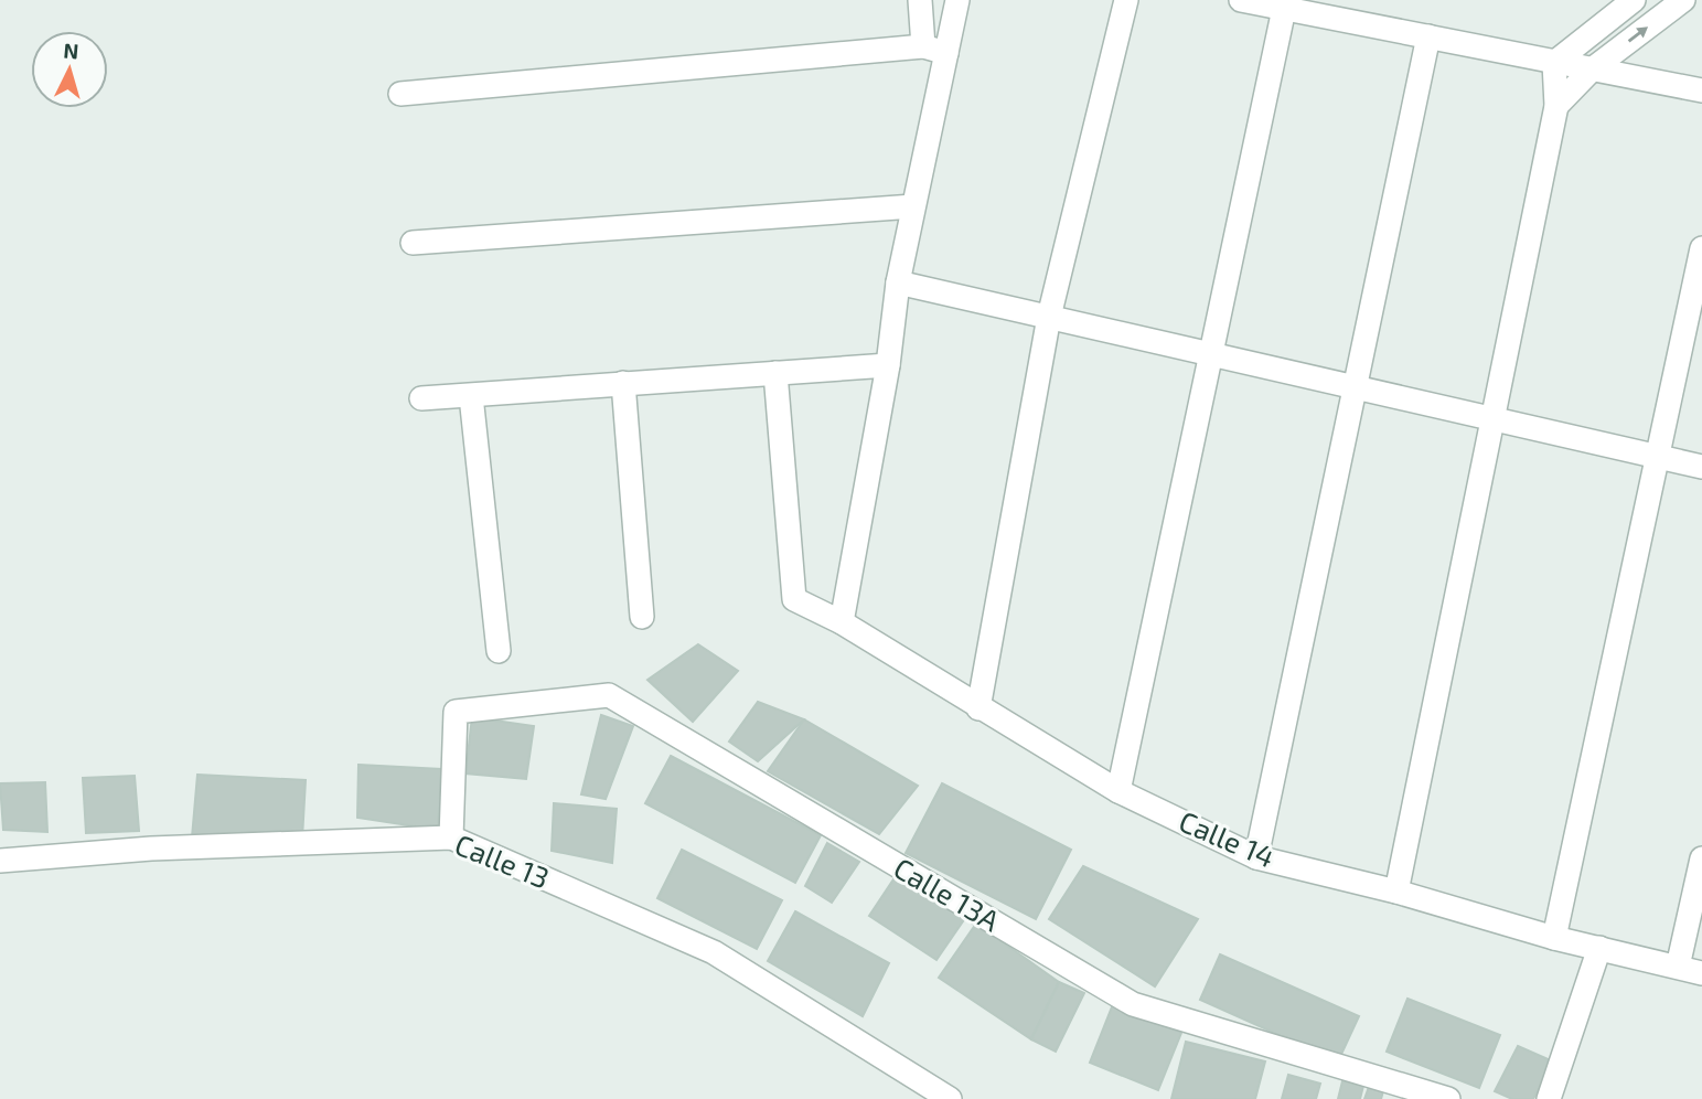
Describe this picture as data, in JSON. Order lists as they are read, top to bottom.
{
  "streets": {
    "street": ["Calle 14", "Calle 13", "Calle 13A"]
  },
  "crossings": [
    ["Calle 13", "Calle 13A"]
  ],
  "north": "top"
}
